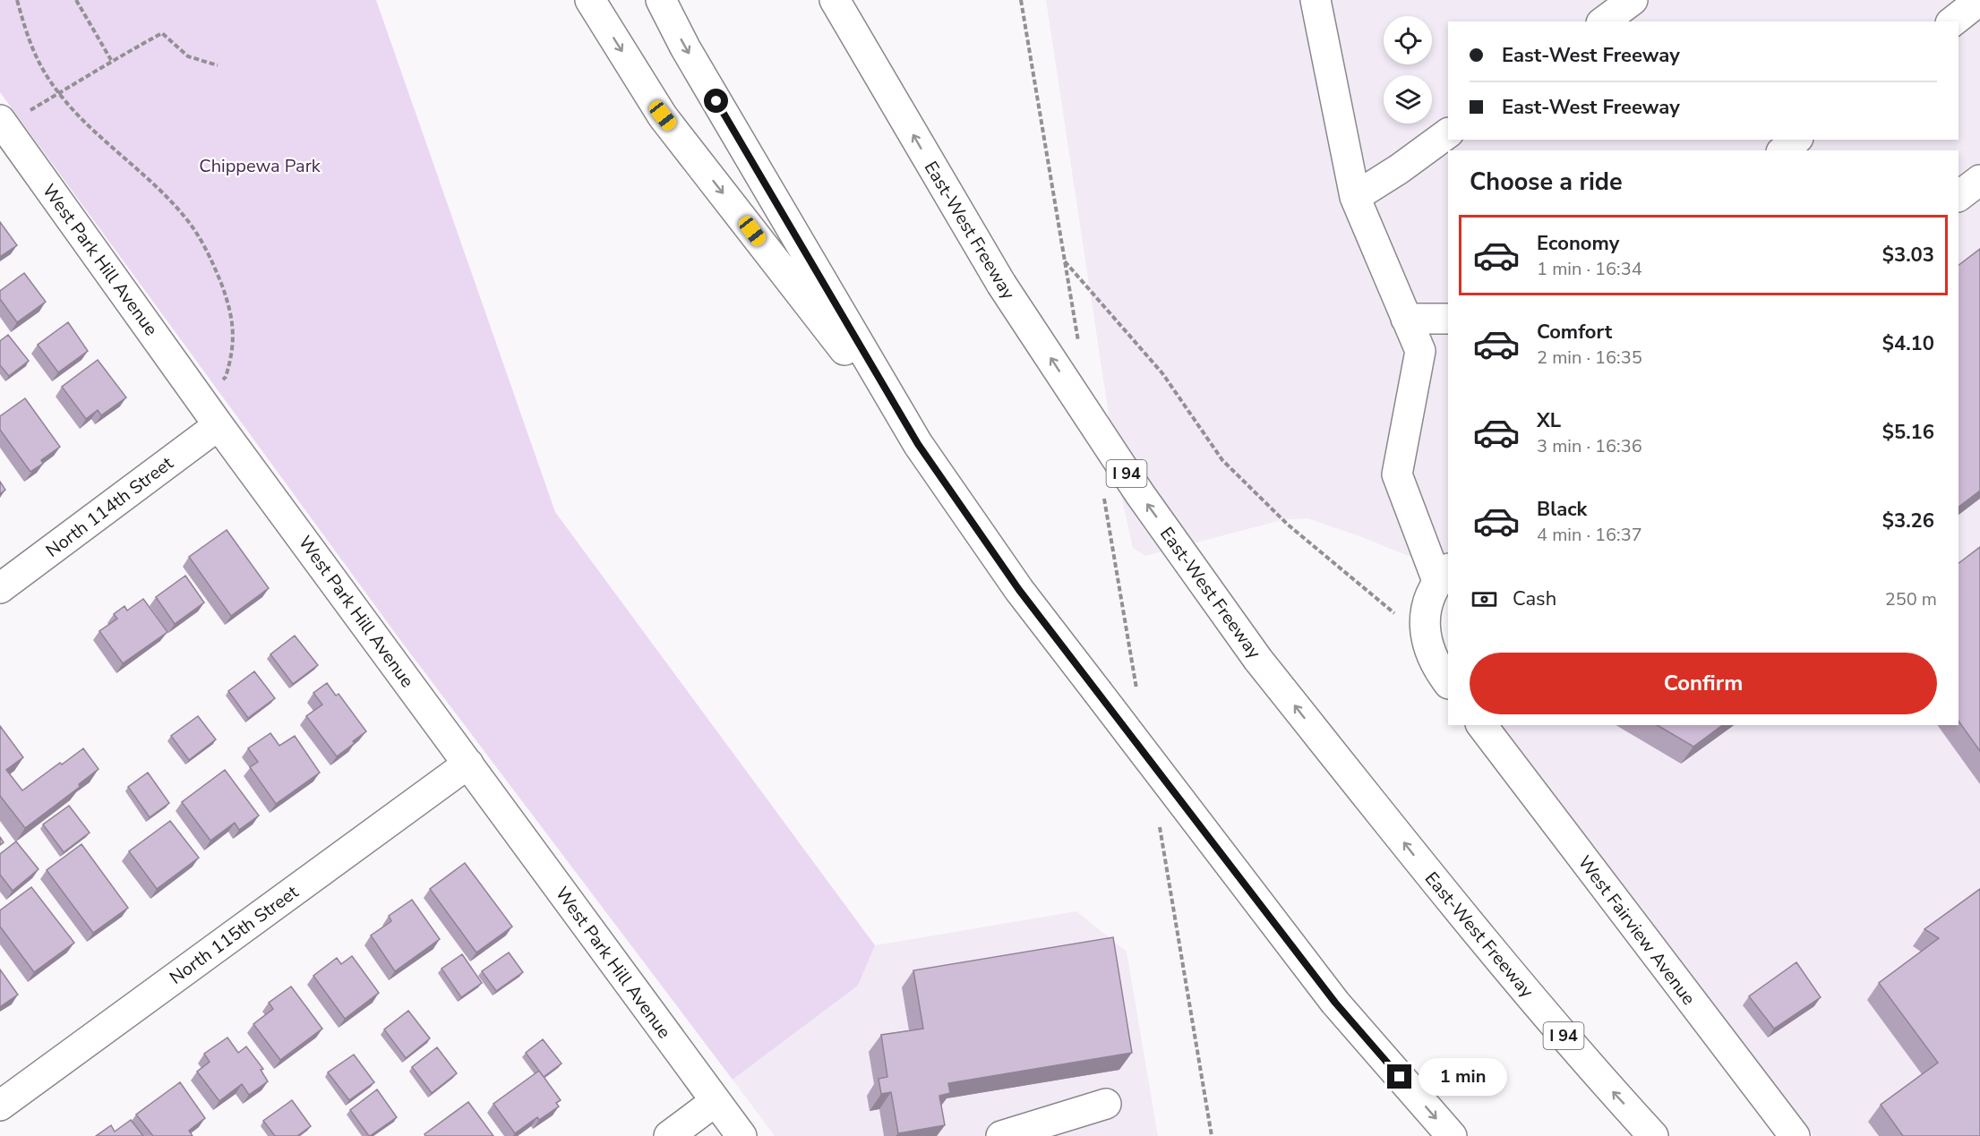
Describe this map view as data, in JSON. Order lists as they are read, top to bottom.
{
  "streets": {
    "main road": [
      "East-West Freeway",
      "West Park Hill Avenue",
      "I 94",
      "North 114th Street",
      "West Fairview Avenue",
      "North 115th Street"
    ]
  },
  "crossings": [
    ["West Park Hill Avenue", "North 114th Street"],
    ["West Park Hill Avenue", "North 115th Street"]
  ],
  "parks": ["Chippewa Park"],
  "page": {
    "banner": ["East-West Freeway", "East-West Freeway"],
    "heading": "Choose a ride",
    "list": [
      {
        "name": "Economy",
        "note": "1 min · 16:34",
        "value": "$3.03"
      },
      {
        "name": "Comfort",
        "note": "2 min · 16:35",
        "value": "$4.10"
      },
      {
        "name": "XL",
        "note": "3 min · 16:36",
        "value": "$5.16"
      },
      {
        "name": "Black",
        "note": "4 min · 16:37",
        "value": "$3.26"
      }
    ],
    "pay": ["Cash", "250 m"],
    "buttons": "Confirm",
    "bubble": "1 min"
  }
}
